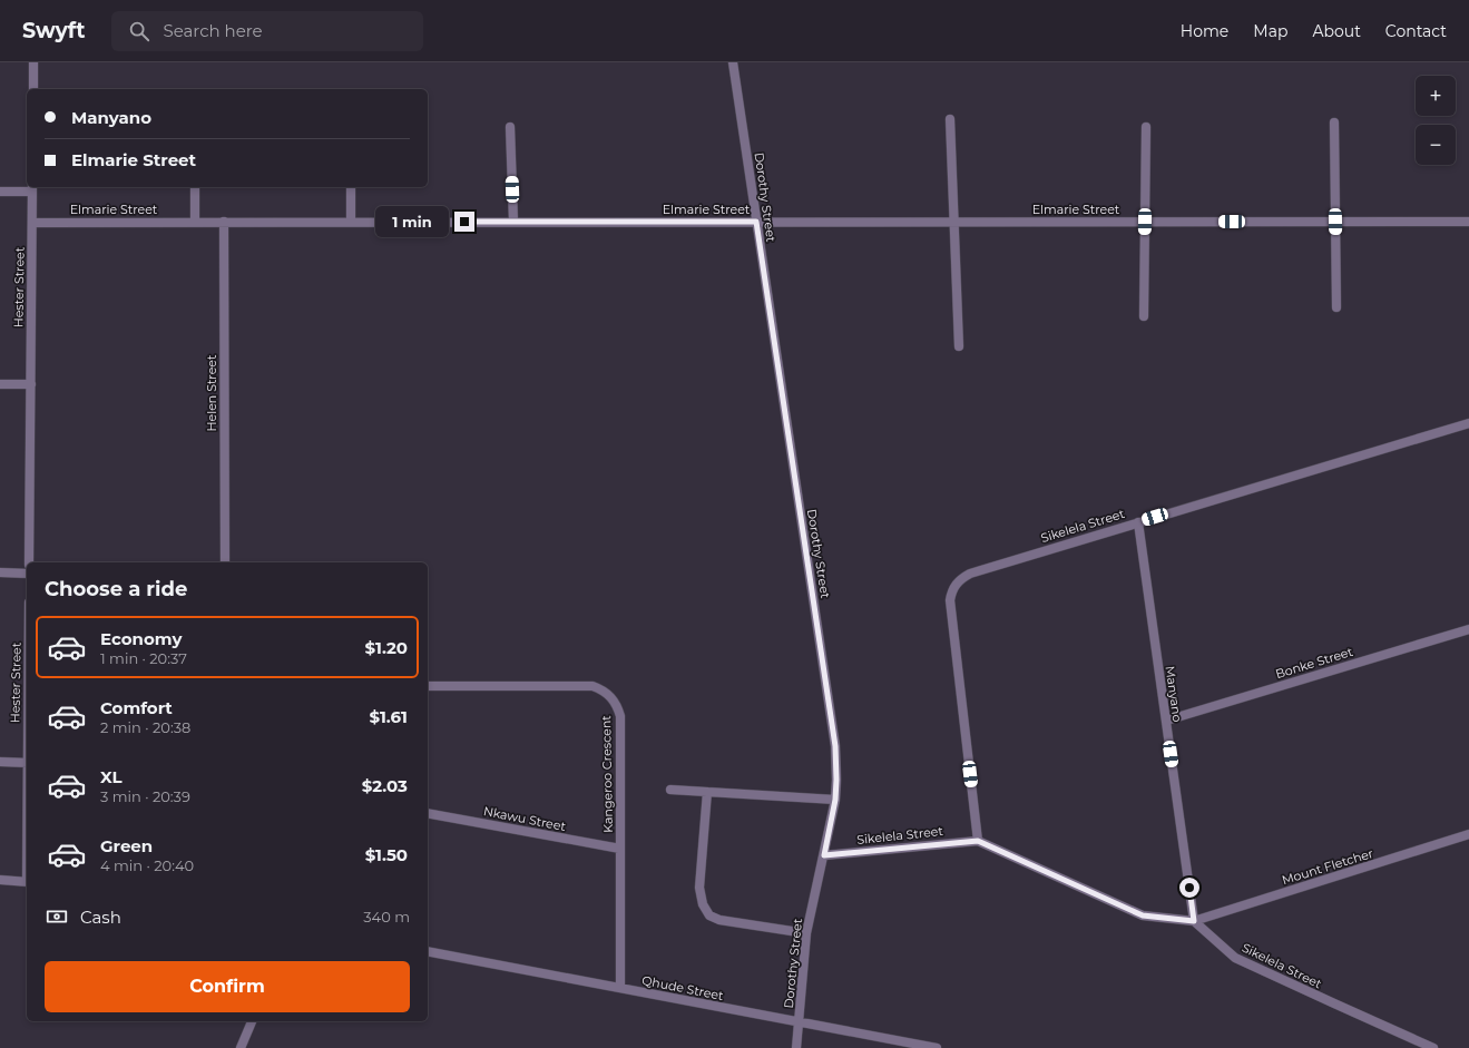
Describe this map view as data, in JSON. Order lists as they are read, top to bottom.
{
  "streets": {
    "street": [
      "Dorothy Street",
      "Elmarie Street",
      "Hester Street",
      "Helen Street",
      "Sikelela Street",
      "Bonke Street",
      "Manyano",
      "Kangeroo Crescent",
      "Nkawu Street",
      "Mount Fletcher",
      "Qhude Street"
    ]
  },
  "crossings": [
    ["Dorothy Street", "Elmarie Street"],
    ["Dorothy Street", "Sikelela Street"],
    ["Dorothy Street", "Qhude Street"],
    ["Elmarie Street", "Hester Street"],
    ["Elmarie Street", "Helen Street"],
    ["Sikelela Street", "Manyano"],
    ["Sikelela Street", "Mount Fletcher"],
    ["Bonke Street", "Manyano"],
    ["Manyano", "Mount Fletcher"],
    ["Kangeroo Crescent", "Nkawu Street"],
    ["Kangeroo Crescent", "Qhude Street"]
  ],
  "page": {
    "header": "Swyft",
    "search": "Search here",
    "nav": [
      "Home",
      "Map",
      "About",
      "Contact"
    ],
    "map_buttons": ["+", "−"],
    "banner": ["Manyano", "Elmarie Street"],
    "bubble": "1 min",
    "heading": "Choose a ride",
    "list": [
      {
        "name": "Economy",
        "note": "1 min · 20:37",
        "value": "$1.20"
      },
      {
        "name": "Comfort",
        "note": "2 min · 20:38",
        "value": "$1.61"
      },
      {
        "name": "XL",
        "note": "3 min · 20:39",
        "value": "$2.03"
      },
      {
        "name": "Green",
        "note": "4 min · 20:40",
        "value": "$1.50"
      }
    ],
    "pay": ["Cash", "340 m"],
    "buttons": "Confirm"
  }
}
